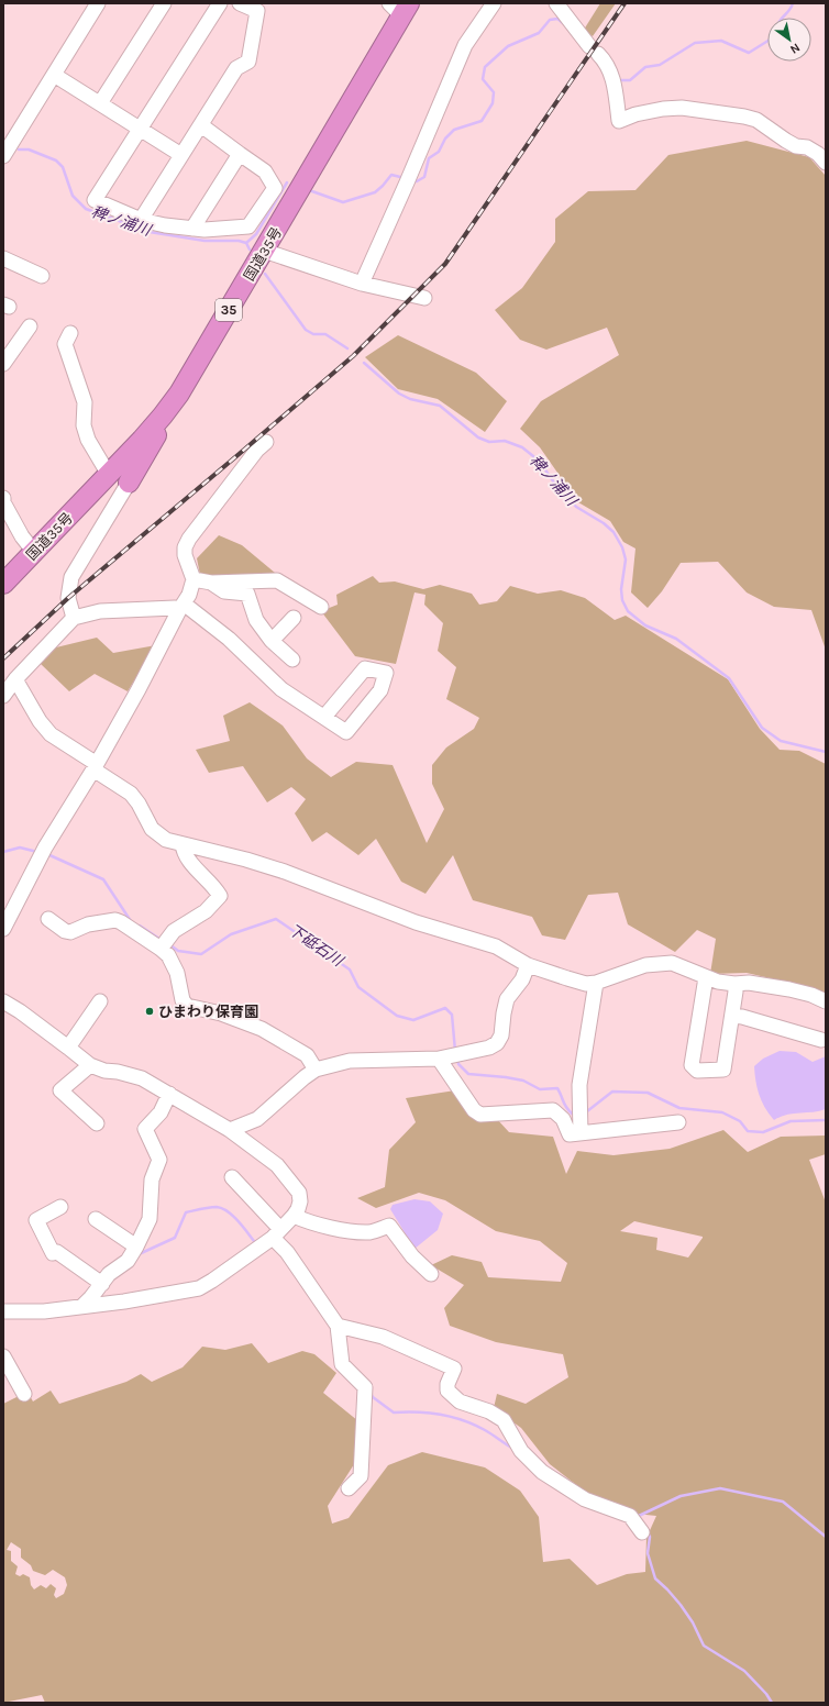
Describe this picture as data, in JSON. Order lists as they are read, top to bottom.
{
  "streets": {
    "highway": ["国道35号", "35"]
  },
  "water": ["稗ノ浦川", "下砥石川"],
  "places": ["ひまわり保育園"],
  "north": "bottom right"
}
